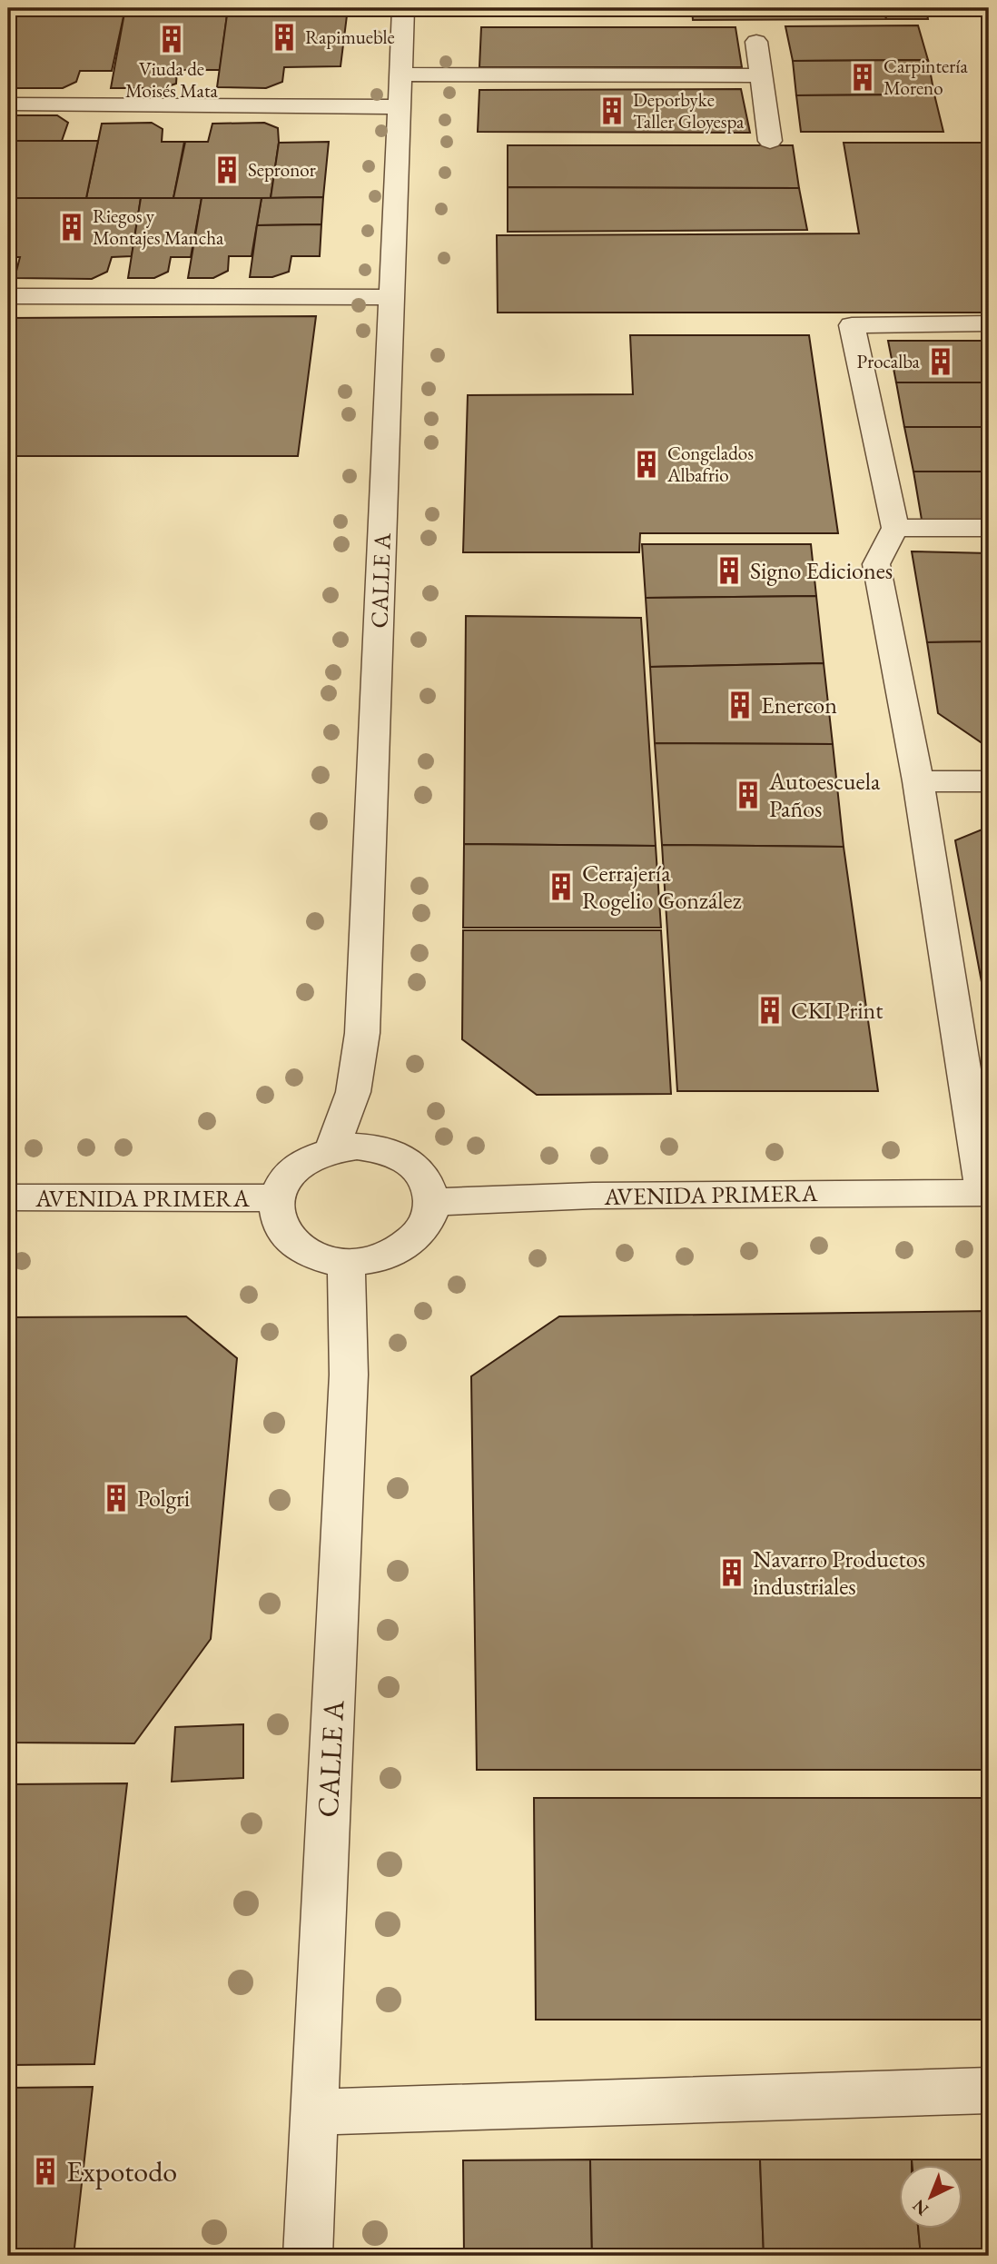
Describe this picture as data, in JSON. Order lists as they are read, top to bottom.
{
  "streets": {
    "street": ["CALLE A", "AVENIDA PRIMERA"]
  },
  "crossings": [
    ["CALLE A", "AVENIDA PRIMERA"]
  ],
  "places": {
    "building": [
      "Rapimueble",
      "Viuda de Moisés Mata",
      "Carpintería Moreno",
      "Deporbyke Taller Gloyespa",
      "Sepronor",
      "Riegos y Montajes Mancha",
      "Procalba",
      "Congelados Albafrio",
      "Signo Ediciones",
      "Enercon",
      "Autoescuela Paños",
      "Cerrajería Rogelio González",
      "CKI Print",
      "Polgri",
      "Navarro Productos industriales",
      "Expotodo"
    ]
  },
  "north": "bottom left"
}
